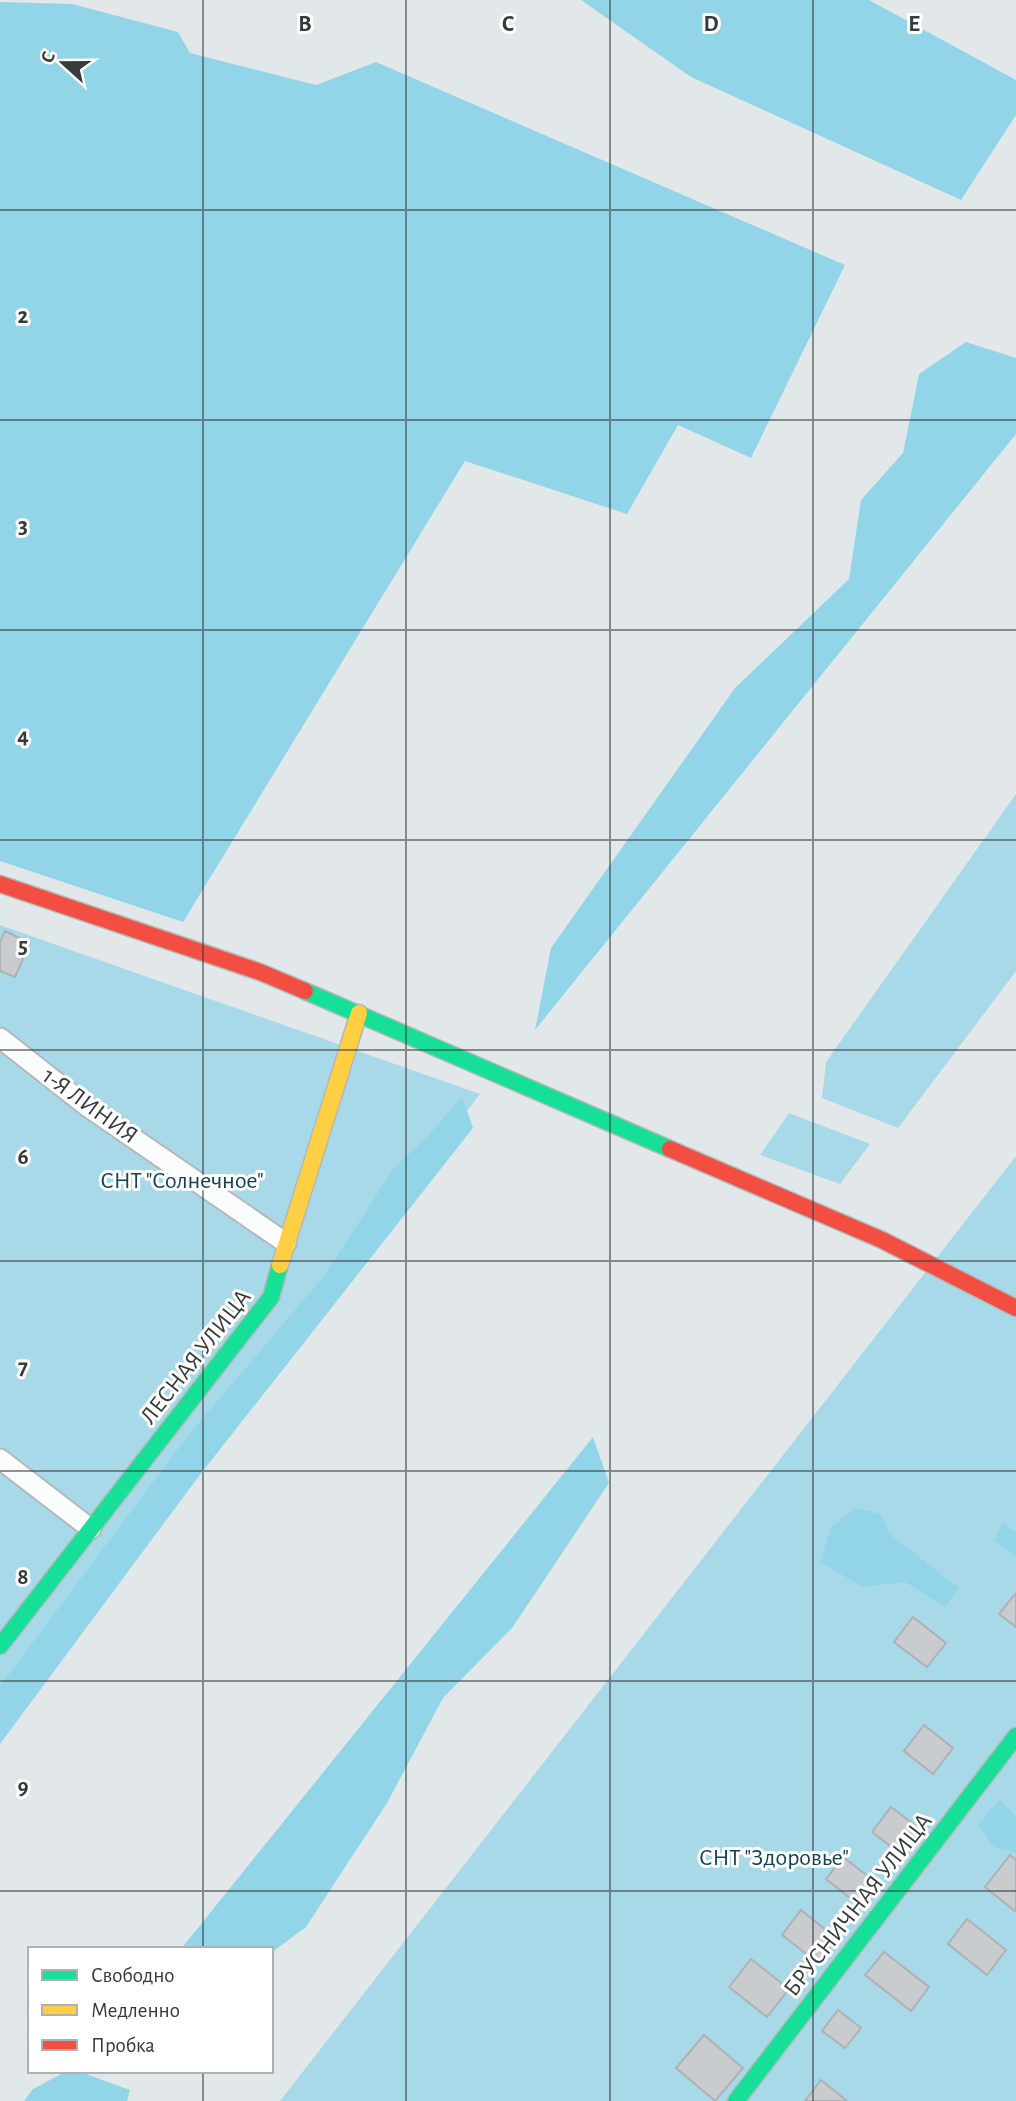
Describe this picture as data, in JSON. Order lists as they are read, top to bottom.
{
  "streets": {
    "street": ["ЛЕСНАЯ УЛИЦА", "БРУСНИЧНАЯ УЛИЦА"],
    "lane": ["1-Я ЛИНИЯ"]
  },
  "crossings": [
    ["1-Я ЛИНИЯ", "ЛЕСНАЯ УЛИЦА"]
  ],
  "parks": ["СНТ \"Солнечное\"", "СНТ \"Здоровье\""],
  "legend": ["Свободно", "Медленно", "Пробка"],
  "north": "left",
  "grid": {
    "columns": [
      "B",
      "C",
      "D",
      "E"
    ],
    "rows": [
      "2",
      "3",
      "4",
      "5",
      "6",
      "7",
      "8",
      "9"
    ]
  }
}
